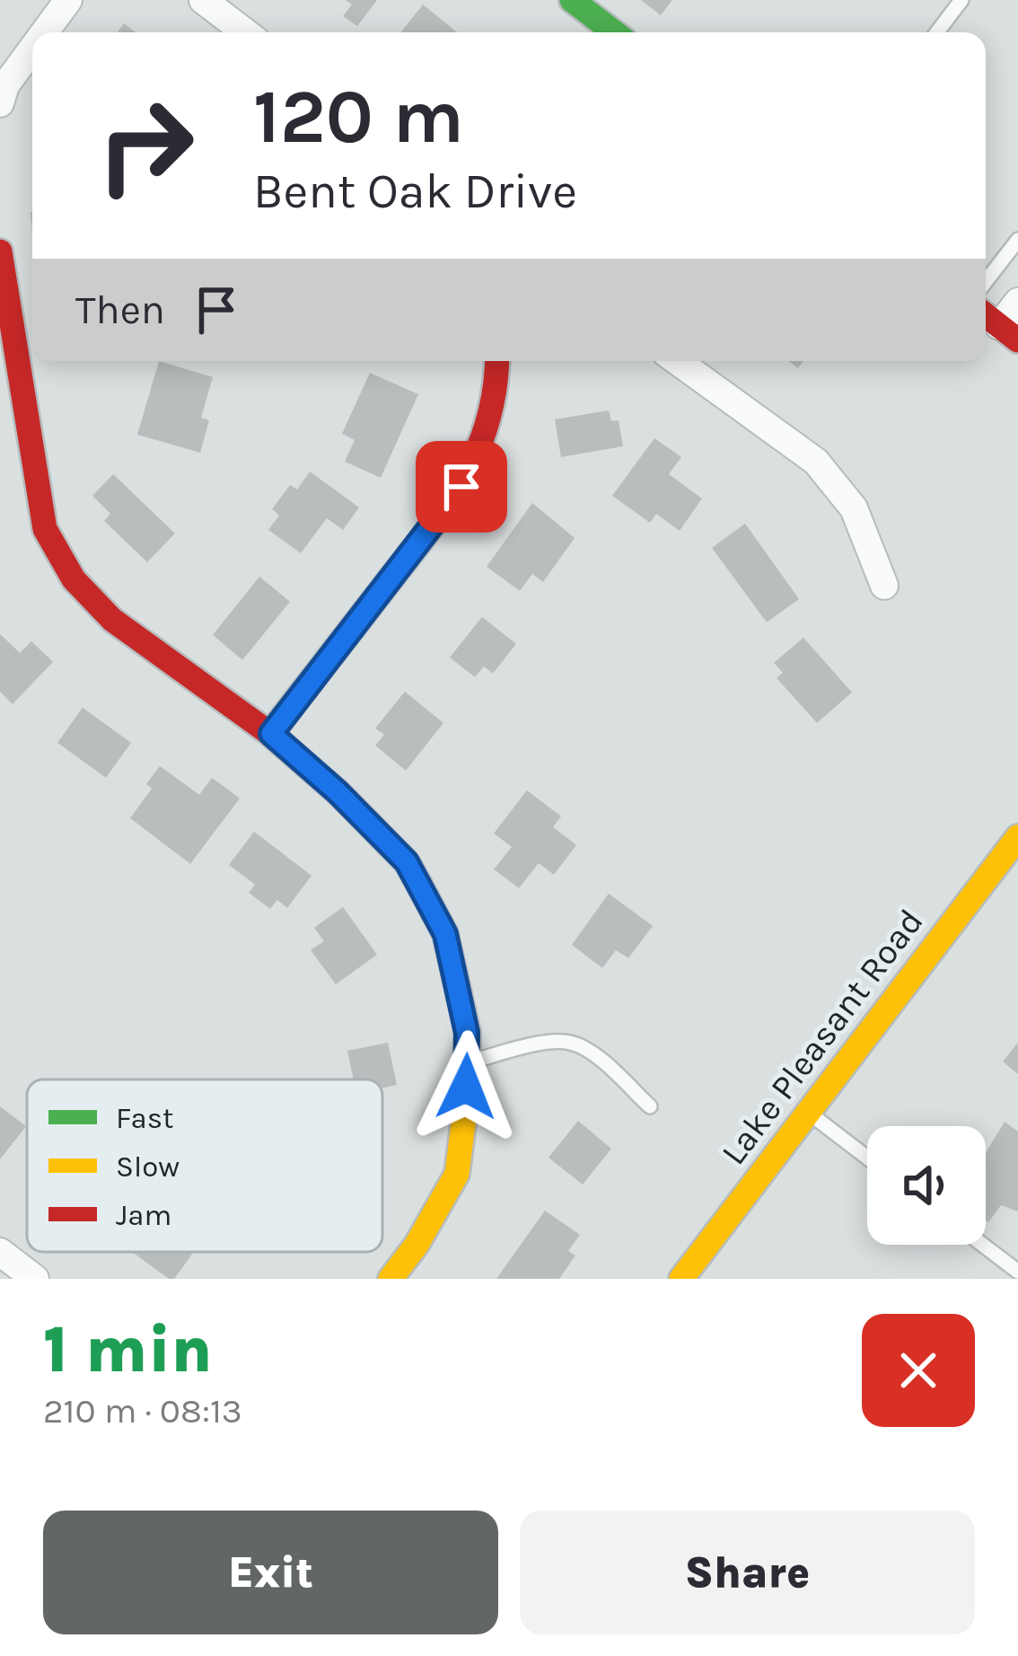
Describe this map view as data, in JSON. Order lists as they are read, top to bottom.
{
  "streets": {
    "street": ["Lake Pleasant Road"]
  },
  "legend": ["Fast", "Slow", "Jam"],
  "page": {
    "turn": ["120 m", "Bent Oak Drive"],
    "then": "Then",
    "heading": ["1 min", "210 m · 08:13"],
    "buttons": ["Exit", "Share"]
  }
}
